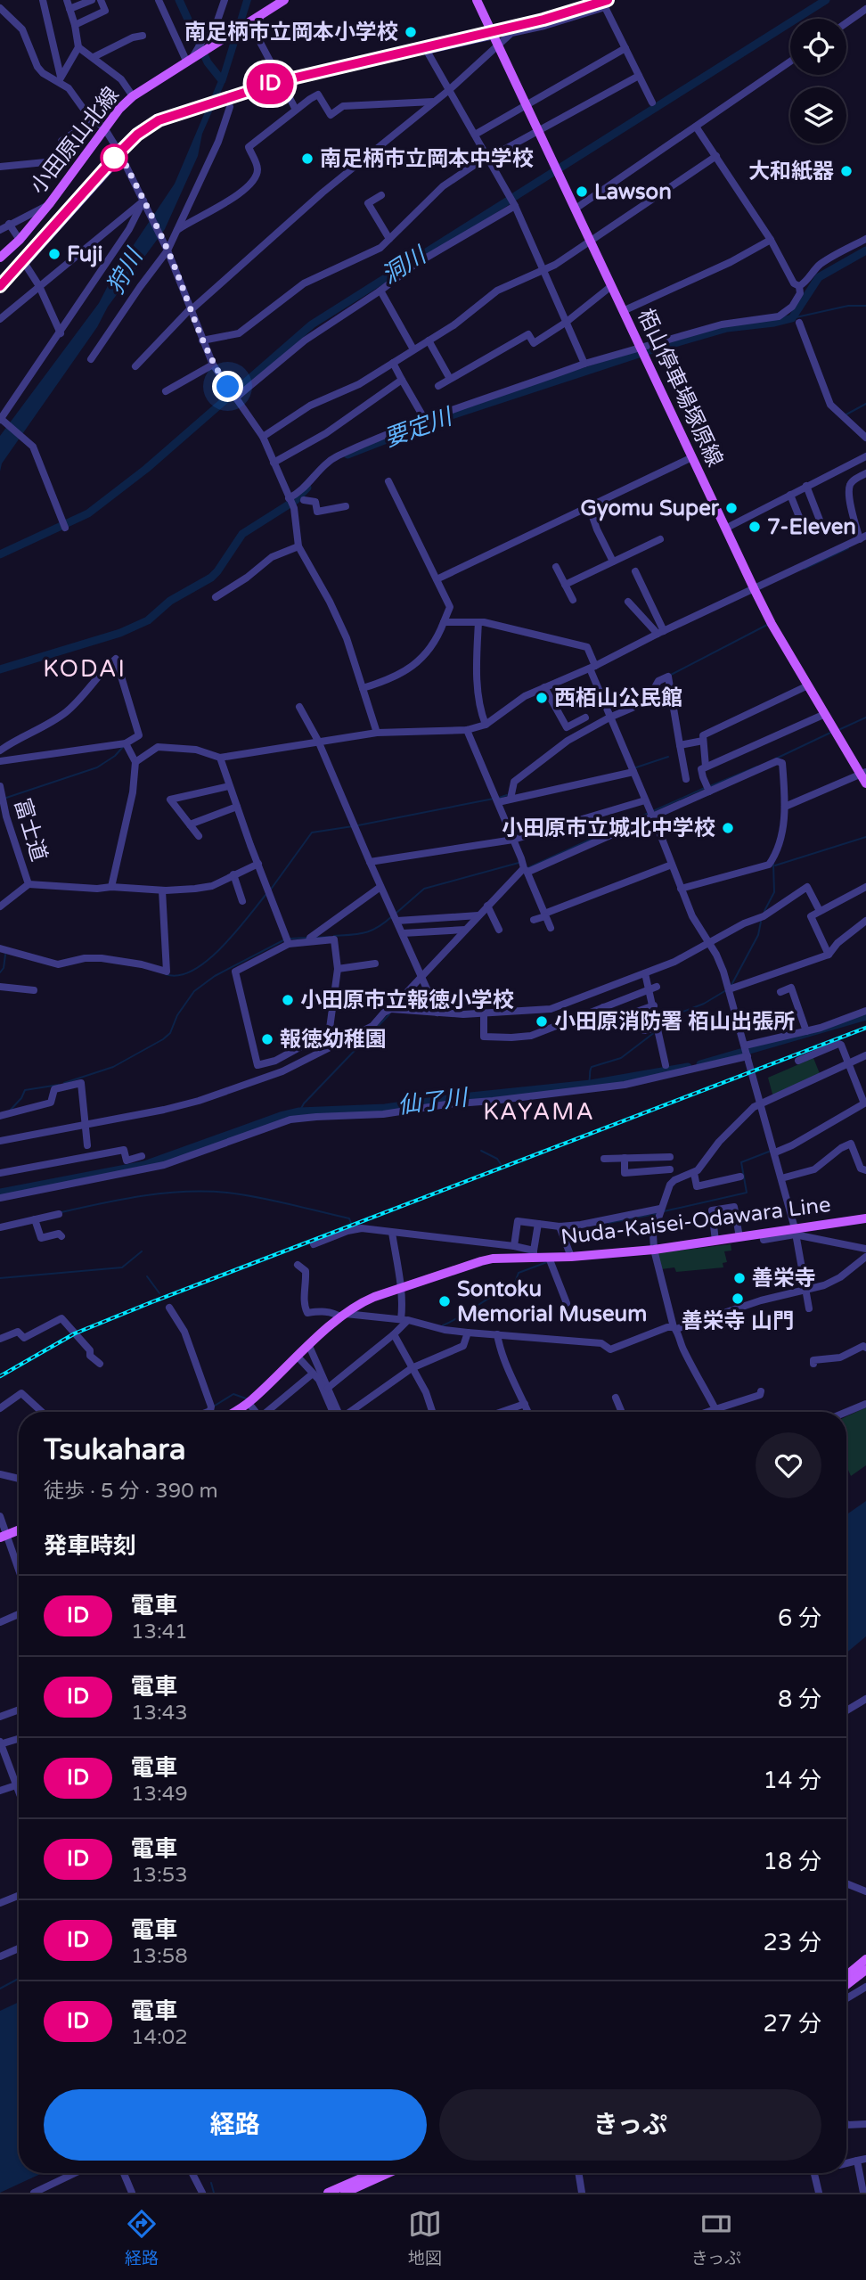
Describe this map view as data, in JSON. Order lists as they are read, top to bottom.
{
  "streets": {
    "main road": ["小田原山北線", "栢山停車場塚原線", "Nuda-Kaisei-Odawara Line"],
    "street": ["富士道"]
  },
  "districts": ["KODAI", "KAYAMA"],
  "water": [
    "洞川",
    "狩川",
    "要定川",
    "仙了川"
  ],
  "places": [
    "南足柄市立岡本小学校",
    "南足柄市立岡本中学校",
    "大和紙器",
    "Lawson",
    "Fuji",
    "Gyomu Super",
    "7-Eleven",
    "西栢山公民館",
    "小田原市立城北中学校",
    "小田原市立報徳小学校",
    "小田原消防署 栢山出張所",
    "報徳幼稚園",
    "善栄寺",
    "善栄寺 山門",
    "Sontoku Memorial Museum"
  ],
  "page": {
    "on_map": "ID",
    "heading": [
      ["Tsukahara", "徒歩 · 5 分 · 390 m"],
      "発車時刻"
    ],
    "list": [
      {
        "mark": "ID",
        "name": "電車",
        "note": "13:41",
        "value": "6 分"
      },
      {
        "mark": "ID",
        "name": "電車",
        "note": "13:43",
        "value": "8 分"
      },
      {
        "mark": "ID",
        "name": "電車",
        "note": "13:49",
        "value": "14 分"
      },
      {
        "mark": "ID",
        "name": "電車",
        "note": "13:53",
        "value": "18 分"
      },
      {
        "mark": "ID",
        "name": "電車",
        "note": "13:58",
        "value": "23 分"
      },
      {
        "mark": "ID",
        "name": "電車",
        "note": "14:02",
        "value": "27 分"
      }
    ],
    "buttons": ["経路", "きっぷ"],
    "tabs": ["経路", "地図", "きっぷ"]
  }
}
